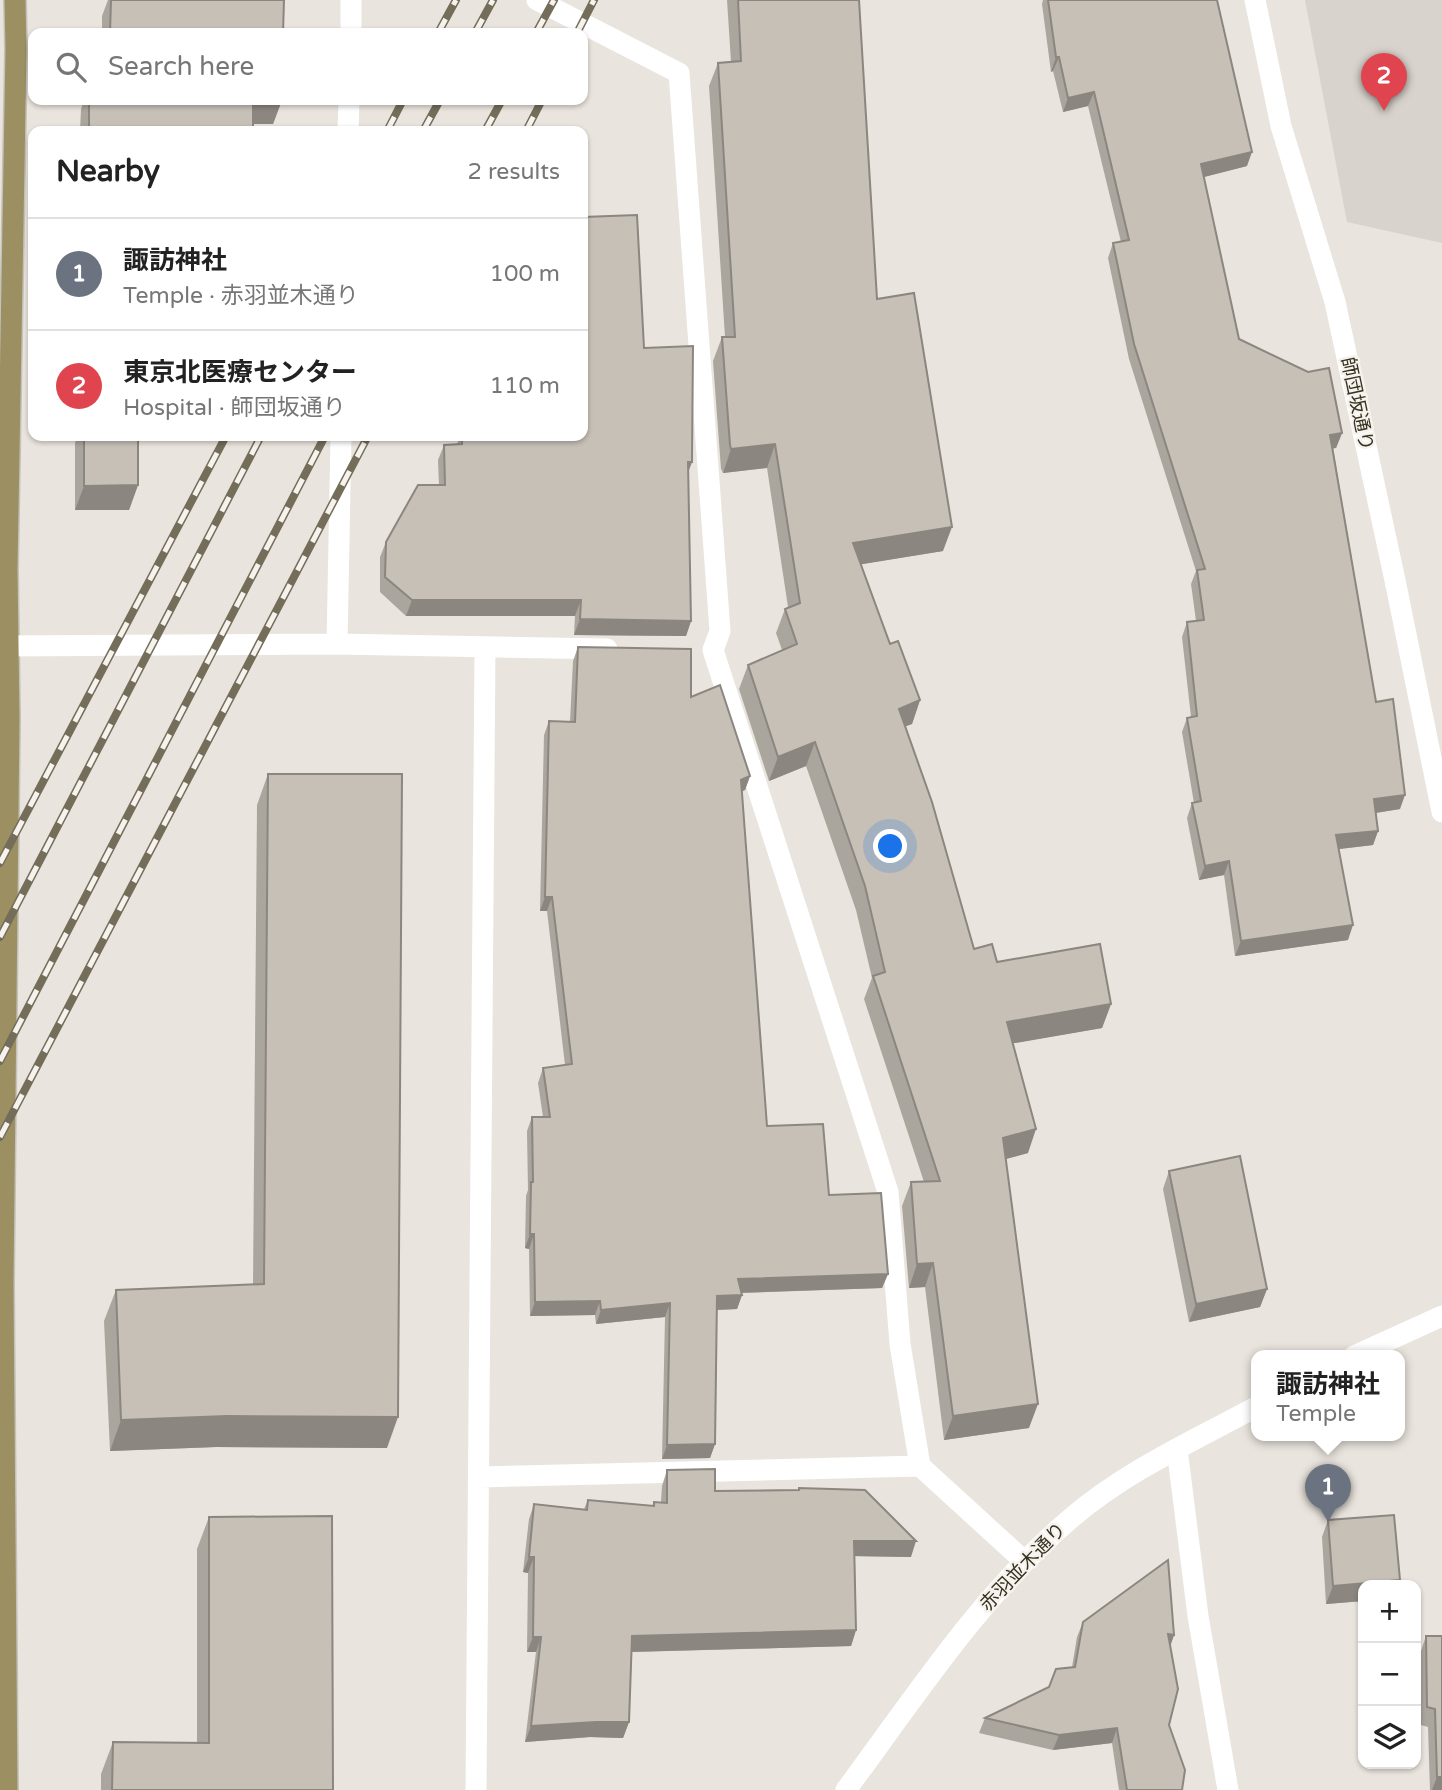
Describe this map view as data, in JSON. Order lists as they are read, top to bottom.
{
  "streets": {
    "street": ["師団坂通り", "赤羽並木通り"]
  },
  "page": {
    "search": "Search here",
    "pins": ["2", "1"],
    "heading": ["Nearby", "2 results"],
    "list": [
      {
        "mark": "1",
        "name": "諏訪神社",
        "note": "Temple · 赤羽並木通り",
        "value": "100 m"
      },
      {
        "mark": "2",
        "name": "東京北医療センター",
        "note": "Hospital · 師団坂通り",
        "value": "110 m"
      }
    ],
    "popup": ["諏訪神社", "Temple"],
    "map_buttons": ["+", "−"]
  }
}
